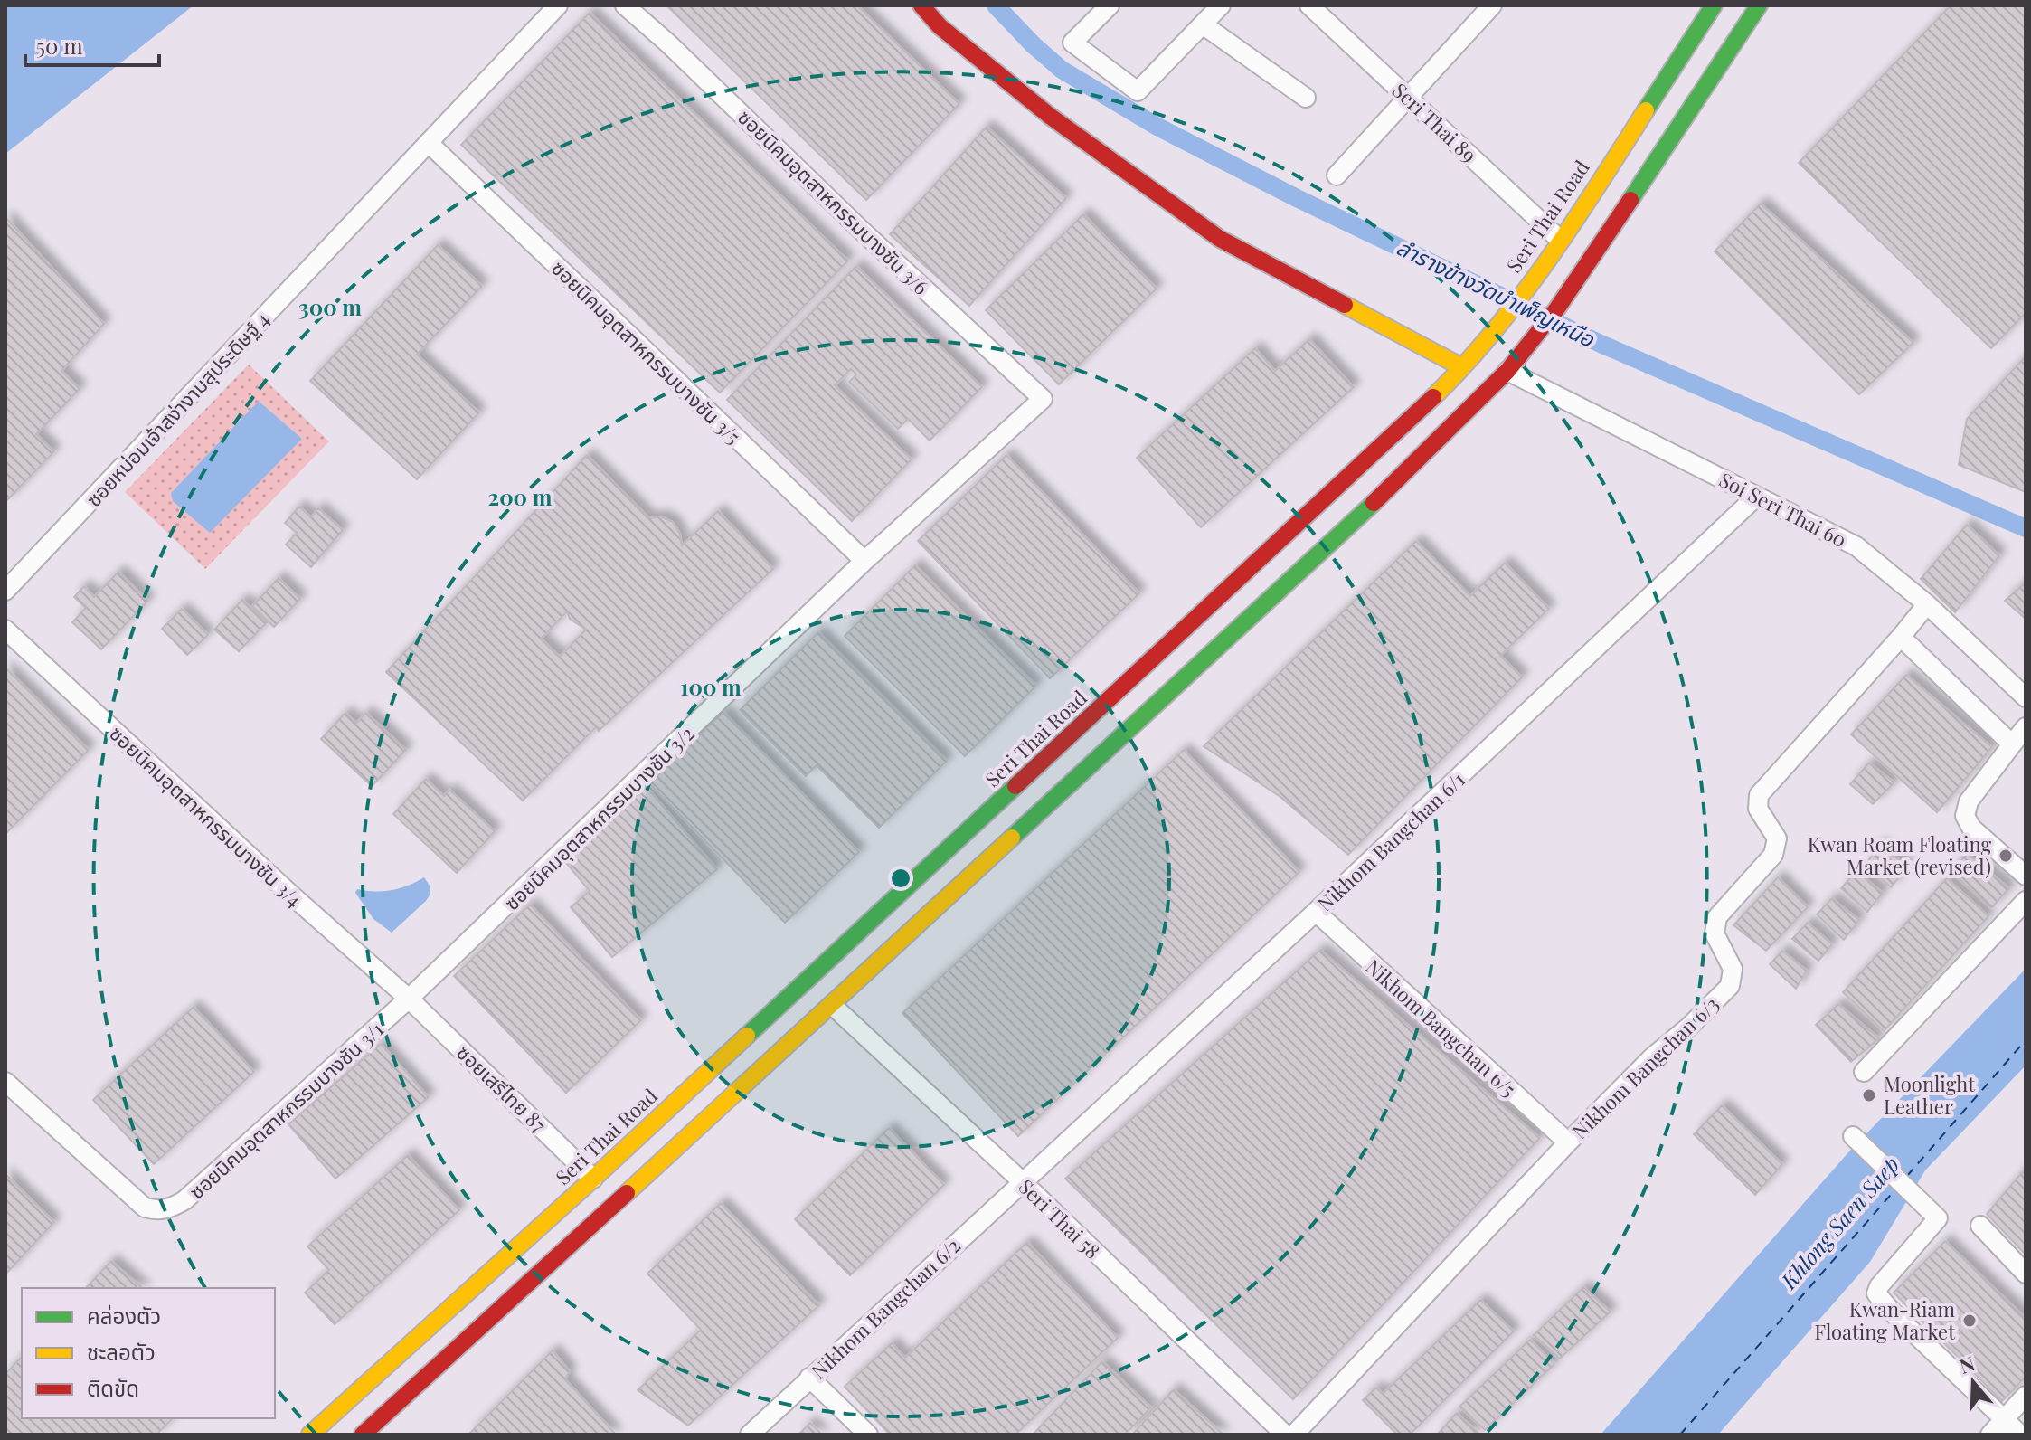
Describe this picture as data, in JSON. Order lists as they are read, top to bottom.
{
  "streets": {
    "main road": ["Seri Thai Road"],
    "street": [
      "Seri Thai 89",
      "ซอยนิคมอุตสาหกรรมบางชัน 3/6",
      "ซอยนิคมอุตสาหกรรมบางชัน 3/5",
      "ซอยหม่อมเจ้าสง่างามสุประดิษฐ์ 4",
      "Soi Seri Thai 60",
      "ซอยนิคมอุตสาหกรรมบางชัน 3/4",
      "ซอยนิคมอุตสาหกรรมบางชัน 3/2",
      "Nikhom Bangchan 6/1",
      "Nikhom Bangchan 6/5",
      "Nikhom Bangchan 6/3",
      "ซอยเสรีไทย 87",
      "ซอยนิคมอุตสาหกรรมบางชัน 3/1",
      "Seri Thai 58",
      "Nikhom Bangchan 6/2"
    ]
  },
  "crossings": [
    ["Seri Thai 89", "Seri Thai Road"],
    ["ซอยนิคมอุตสาหกรรมบางชัน 3/6", "ซอยนิคมอุตสาหกรรมบางชัน 3/2"],
    ["Seri Thai Road", "ซอยเสรีไทย 87"],
    ["ซอยนิคมอุตสาหกรรมบางชัน 3/5", "ซอยหม่อมเจ้าสง่างามสุประดิษฐ์ 4"],
    ["ซอยนิคมอุตสาหกรรมบางชัน 3/5", "ซอยนิคมอุตสาหกรรมบางชัน 3/2"],
    ["Soi Seri Thai 60", "Nikhom Bangchan 6/1"],
    ["Soi Seri Thai 60", "Nikhom Bangchan 6/3"],
    ["ซอยนิคมอุตสาหกรรมบางชัน 3/4", "ซอยนิคมอุตสาหกรรมบางชัน 3/2"],
    ["ซอยนิคมอุตสาหกรรมบางชัน 3/4", "ซอยเสรีไทย 87"],
    ["ซอยนิคมอุตสาหกรรมบางชัน 3/4", "ซอยนิคมอุตสาหกรรมบางชัน 3/1"],
    ["ซอยนิคมอุตสาหกรรมบางชัน 3/2", "ซอยเสรีไทย 87"],
    ["ซอยนิคมอุตสาหกรรมบางชัน 3/2", "ซอยนิคมอุตสาหกรรมบางชัน 3/1"],
    ["Nikhom Bangchan 6/1", "Nikhom Bangchan 6/5"],
    ["Nikhom Bangchan 6/1", "Seri Thai 58"],
    ["Nikhom Bangchan 6/1", "Nikhom Bangchan 6/2"],
    ["Nikhom Bangchan 6/5", "Nikhom Bangchan 6/3"],
    ["ซอยเสรีไทย 87", "ซอยนิคมอุตสาหกรรมบางชัน 3/1"],
    ["Seri Thai 58", "Nikhom Bangchan 6/2"]
  ],
  "water": ["ลำรางข้างวัดบำเพ็ญเหนือ", "Khlong Saen Saep"],
  "places": ["Kwan Roam Floating Market (revised)", "Moonlight Leather", "Kwan-Riam Floating Market"],
  "legend": ["คล่องตัว", "ชะลอตัว", "ติดขัด"],
  "scale_bar": "50 m",
  "north": "top",
  "rings": ["300 m", "200 m", "100 m"]
}
